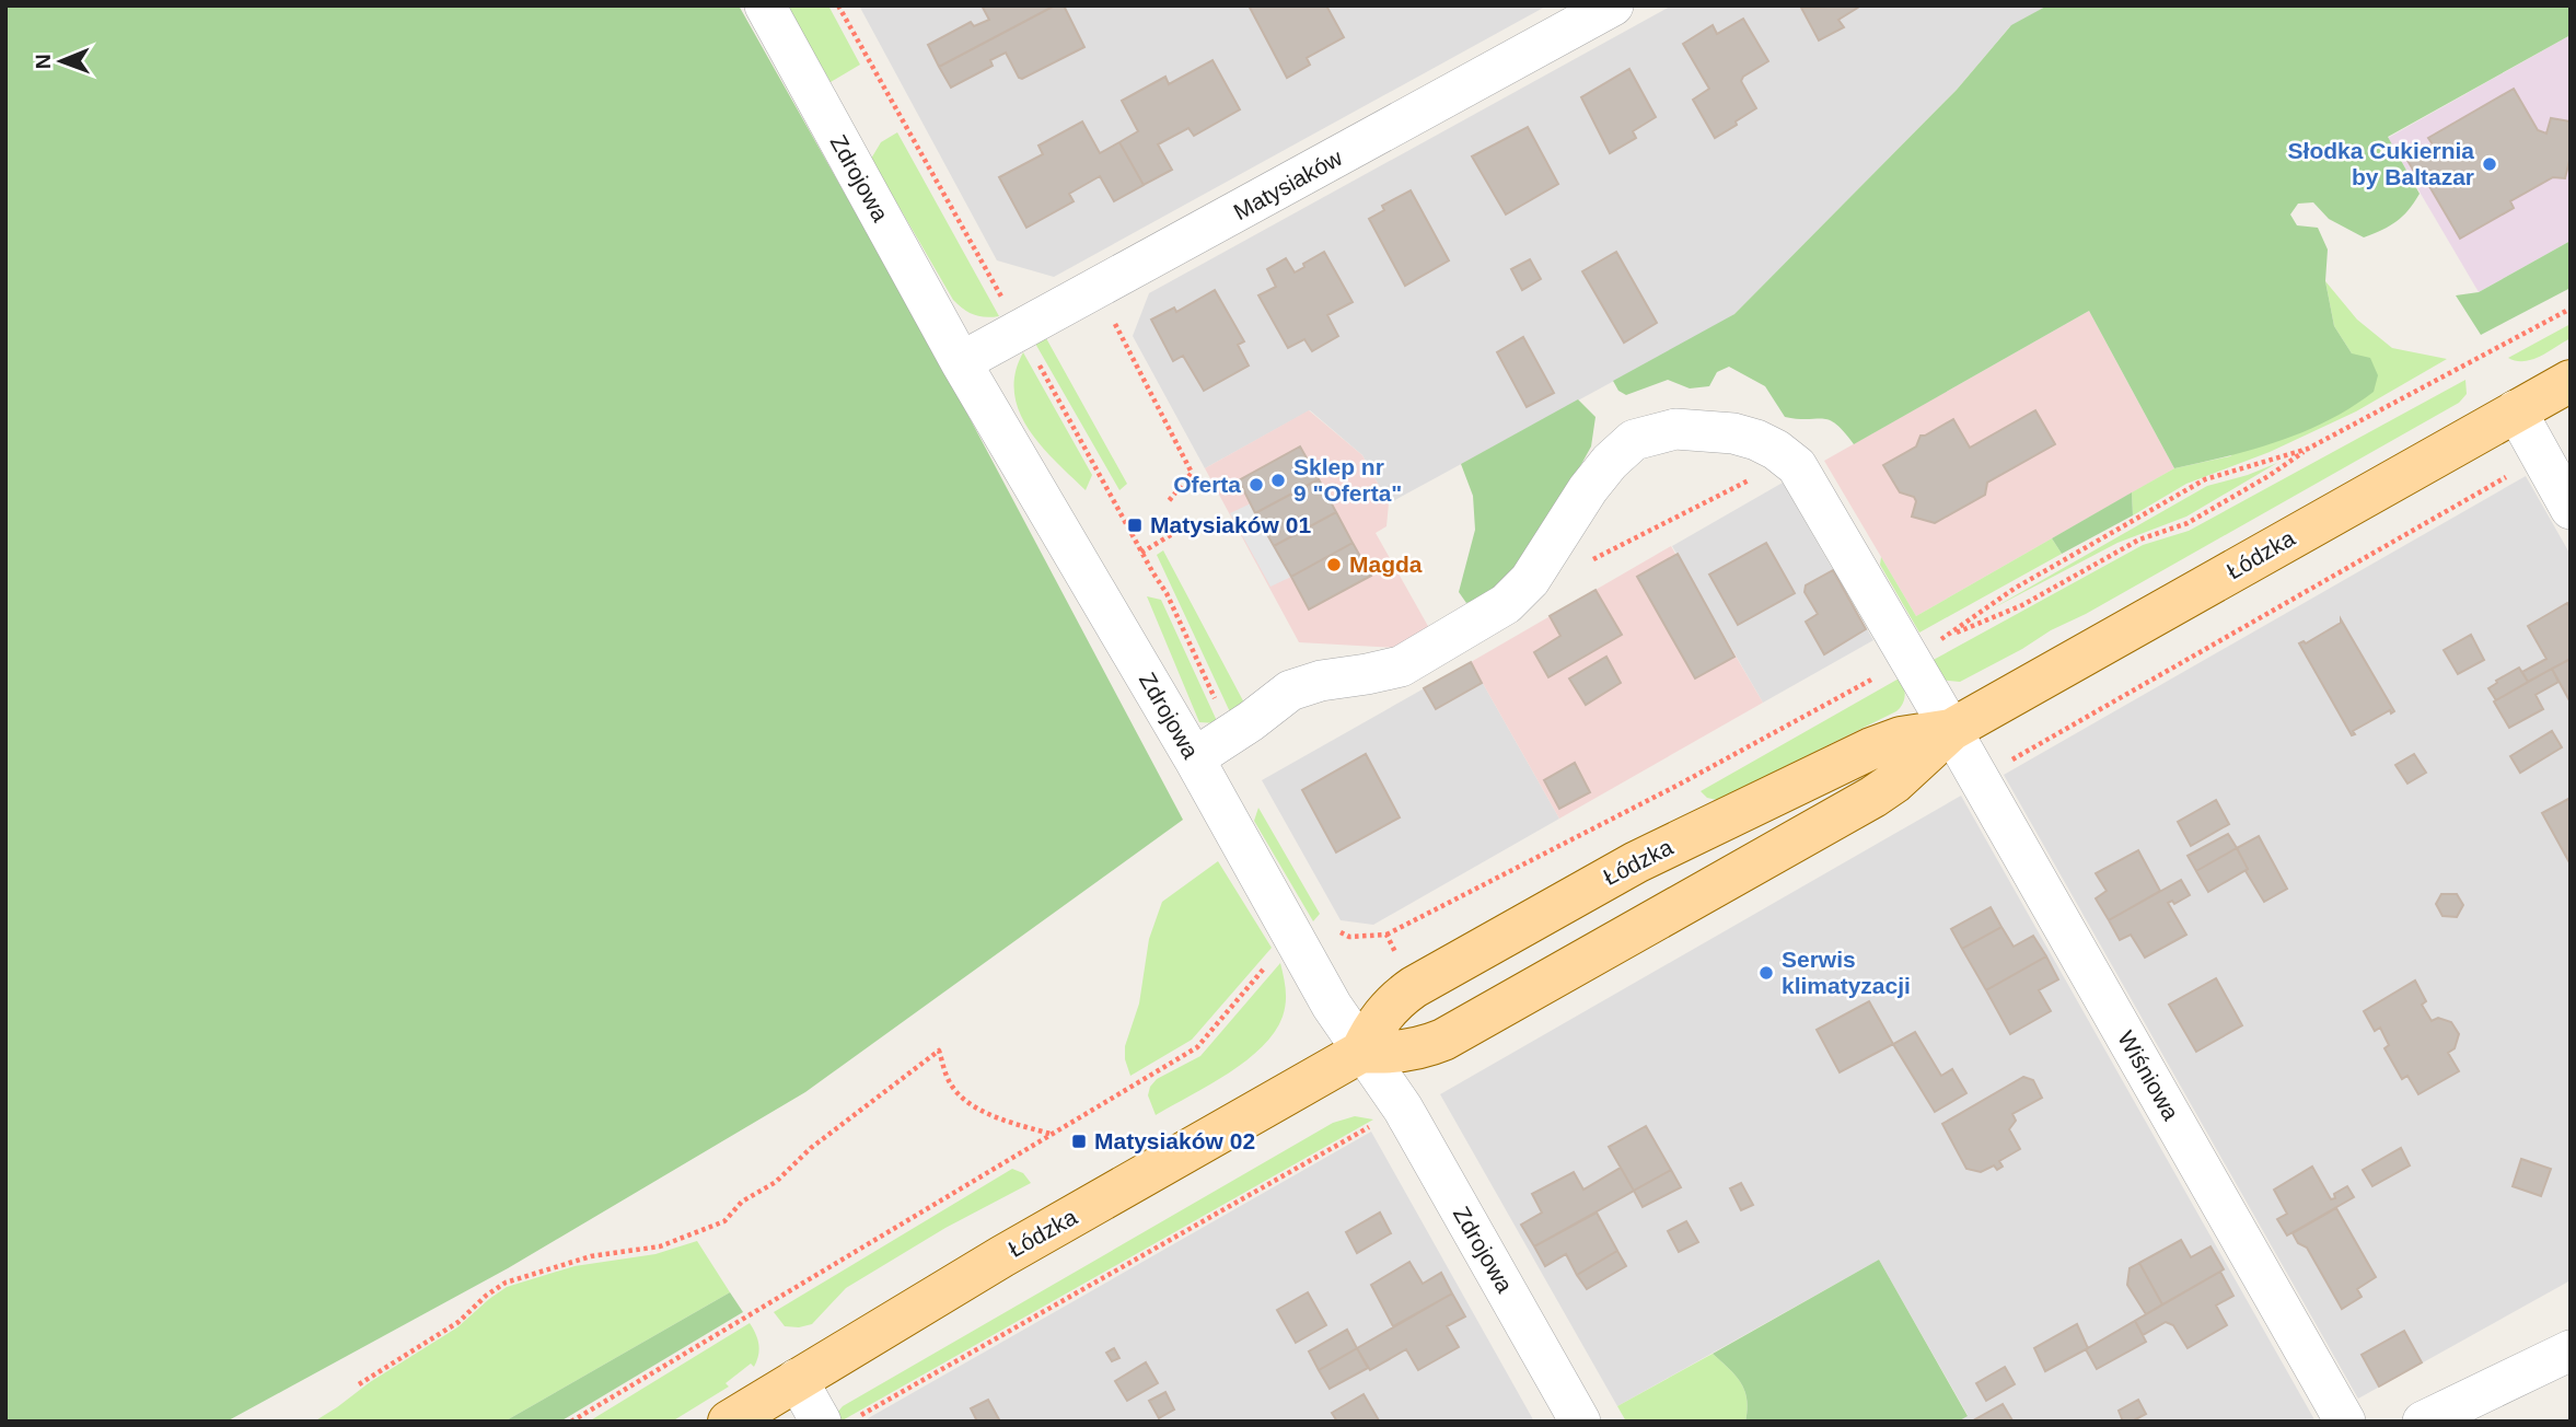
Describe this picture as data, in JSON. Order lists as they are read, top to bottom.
{
  "streets": {
    "main road": ["Łódzka"],
    "street": ["Zdrojowa", "Matysiaków", "Wiśniowa"]
  },
  "crossings": [
    ["Zdrojowa", "Matysiaków"],
    ["Zdrojowa", "Łódzka"],
    ["Łódzka", "Wiśniowa"]
  ],
  "places": {
    "other": [
      "Słodka Cukiernia by Baltazar",
      "Sklep nr 9 \"Oferta\"",
      "Oferta",
      "Magda",
      "Serwis klimatyzacji"
    ],
    "transit": ["Matysiaków 01", "Matysiaków 02"]
  },
  "north": "left"
}
